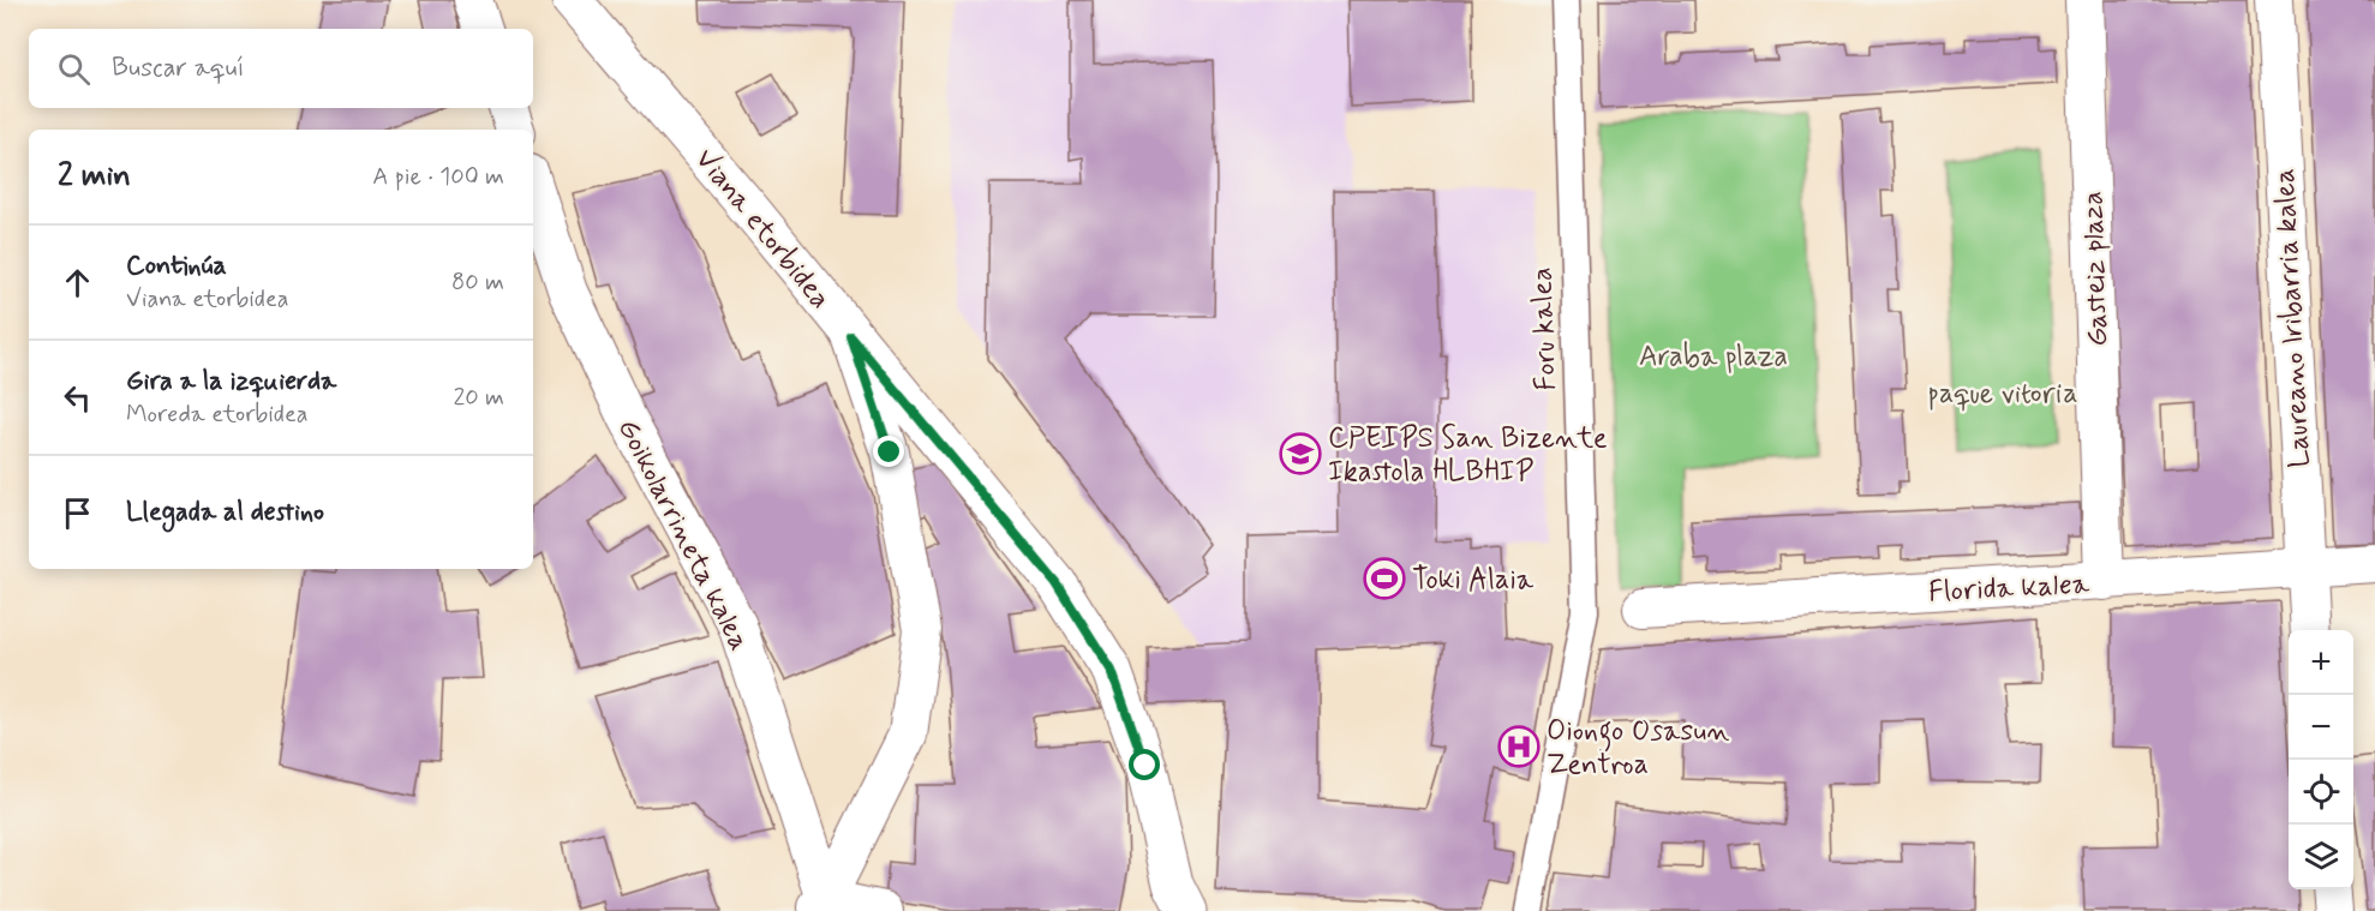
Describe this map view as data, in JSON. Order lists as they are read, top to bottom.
{
  "streets": {
    "street": [
      "Viana etorbidea",
      "Gasteiz plaza",
      "Laureano Iribarria kalea",
      "Foru kalea",
      "Goikolarrineta kalea",
      "Florida kalea"
    ]
  },
  "crossings": [
    ["Gasteiz plaza", "Florida kalea"],
    ["Laureano Iribarria kalea", "Florida kalea"]
  ],
  "parks": ["Araba plaza", "paque vitoria"],
  "places": {
    "school or university": ["CPEIPS San Bizente Ikastola HLBHIP"],
    "sports": ["Toki Alaia"],
    "hospital": ["Oiongo Osasun Zentroa"]
  },
  "page": {
    "search": "Buscar aquí",
    "heading": ["2 min", "A pie · 100 m"],
    "list": [
      ["Continúa", "Viana etorbidea", "80 m"],
      ["Gira a la izquierda", "Moreda etorbidea", "20 m"],
      "Llegada al destino"
    ],
    "map_buttons": ["+", "−"]
  }
}
